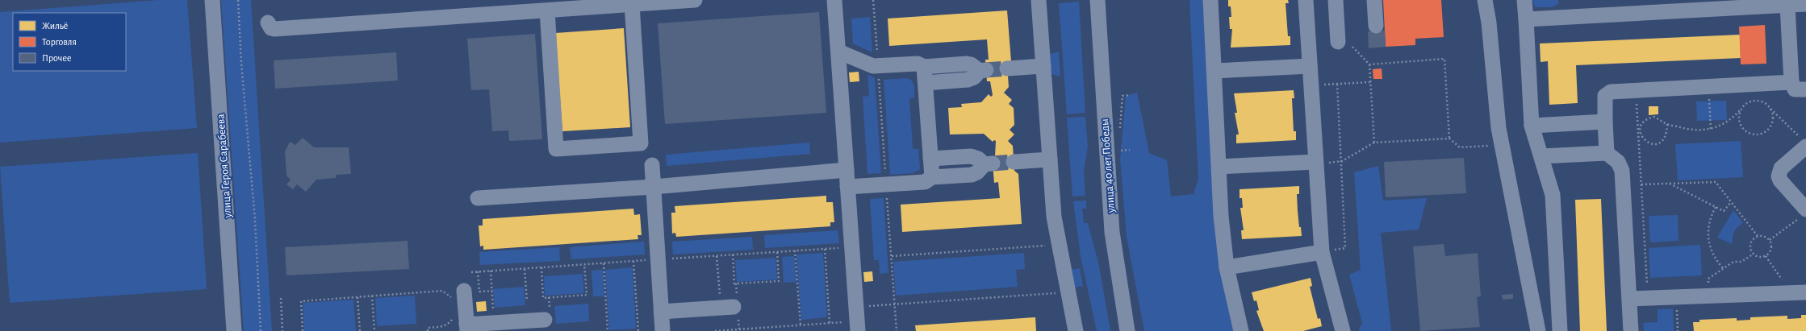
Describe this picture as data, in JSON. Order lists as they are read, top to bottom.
{
  "streets": {
    "street": ["улица Героя Сарабеева", "улица 40 лет Победы"]
  },
  "legend": ["Жильё", "Торговля", "Прочее"]
}
